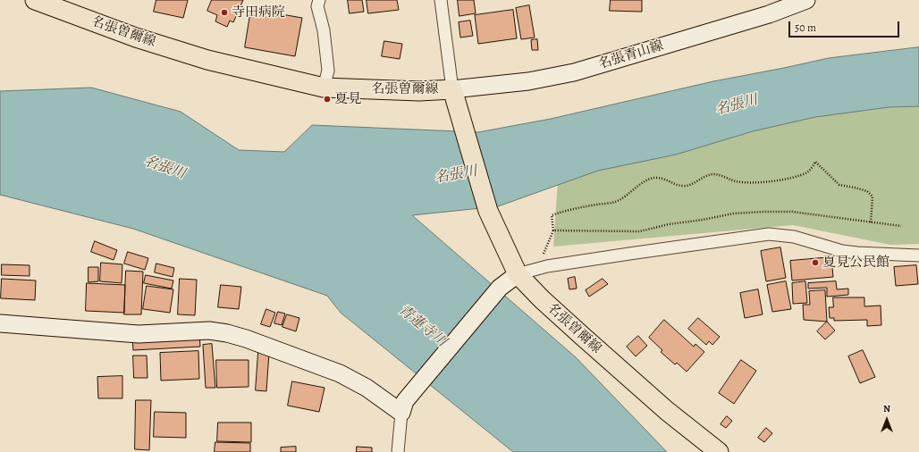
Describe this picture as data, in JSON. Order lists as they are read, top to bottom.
{
  "streets": {
    "main road": ["名張曽爾線"],
    "street": ["名張青山線"]
  },
  "crossings": [
    ["名張曽爾線", "名張青山線"]
  ],
  "water": ["名張川", "青蓮寺川"],
  "places": ["寺田病院", "夏見", "夏見公民館"],
  "scale_bar": "50 m",
  "north": "top"
}
